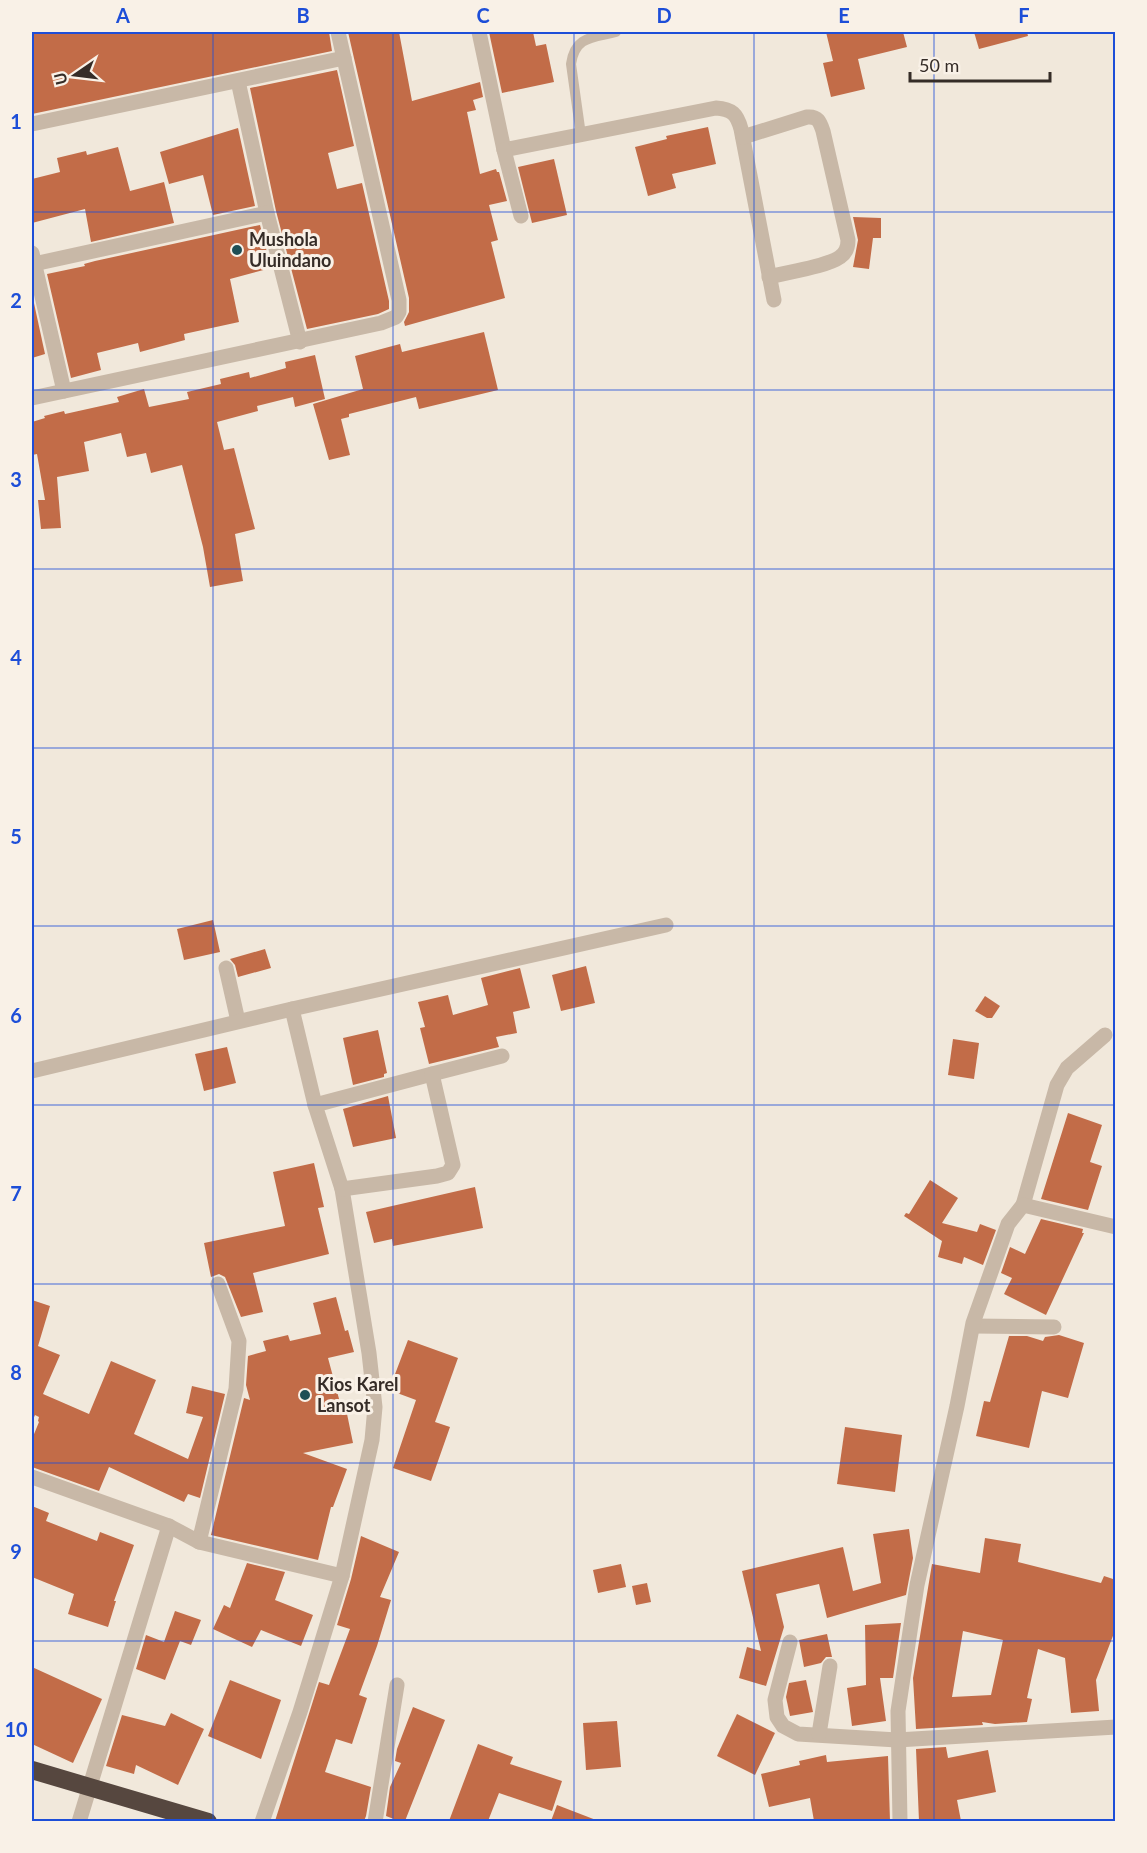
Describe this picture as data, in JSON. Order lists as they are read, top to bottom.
{
  "places": ["Mushola Uluindano", "Kios Karel Lansot"],
  "scale_bar": "50 m",
  "north": "left",
  "grid": {
    "columns": [
      "A",
      "B",
      "C",
      "D",
      "E",
      "F"
    ],
    "rows": [
      "1",
      "2",
      "3",
      "4",
      "5",
      "6",
      "7",
      "8",
      "9",
      "10"
    ]
  }
}
